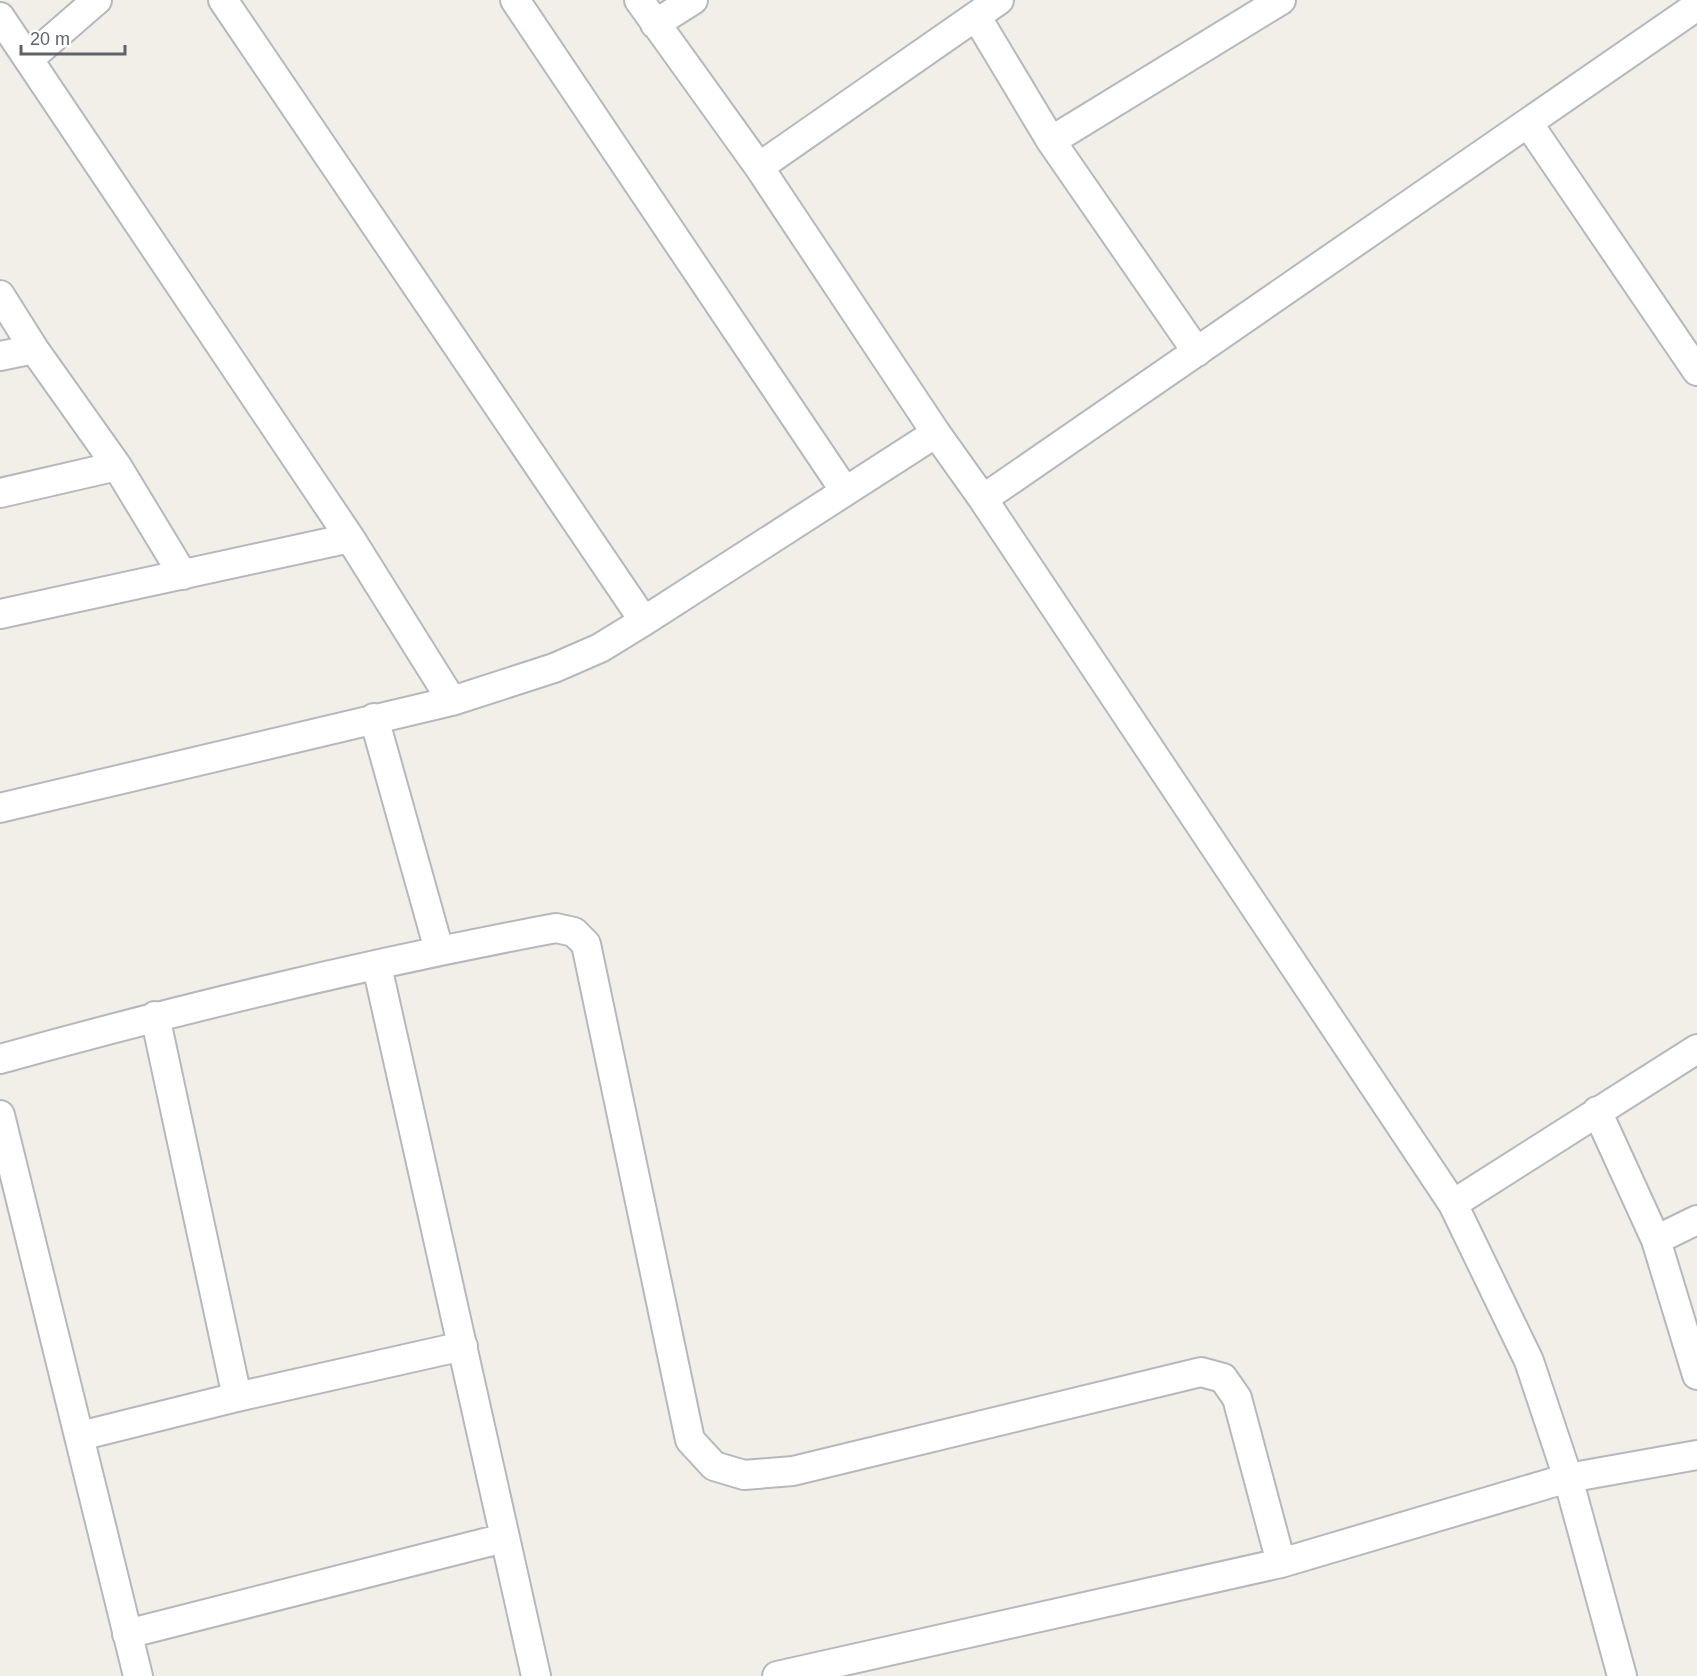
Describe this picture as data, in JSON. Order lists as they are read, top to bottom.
{
  "scale_bar": "20 m"
}
